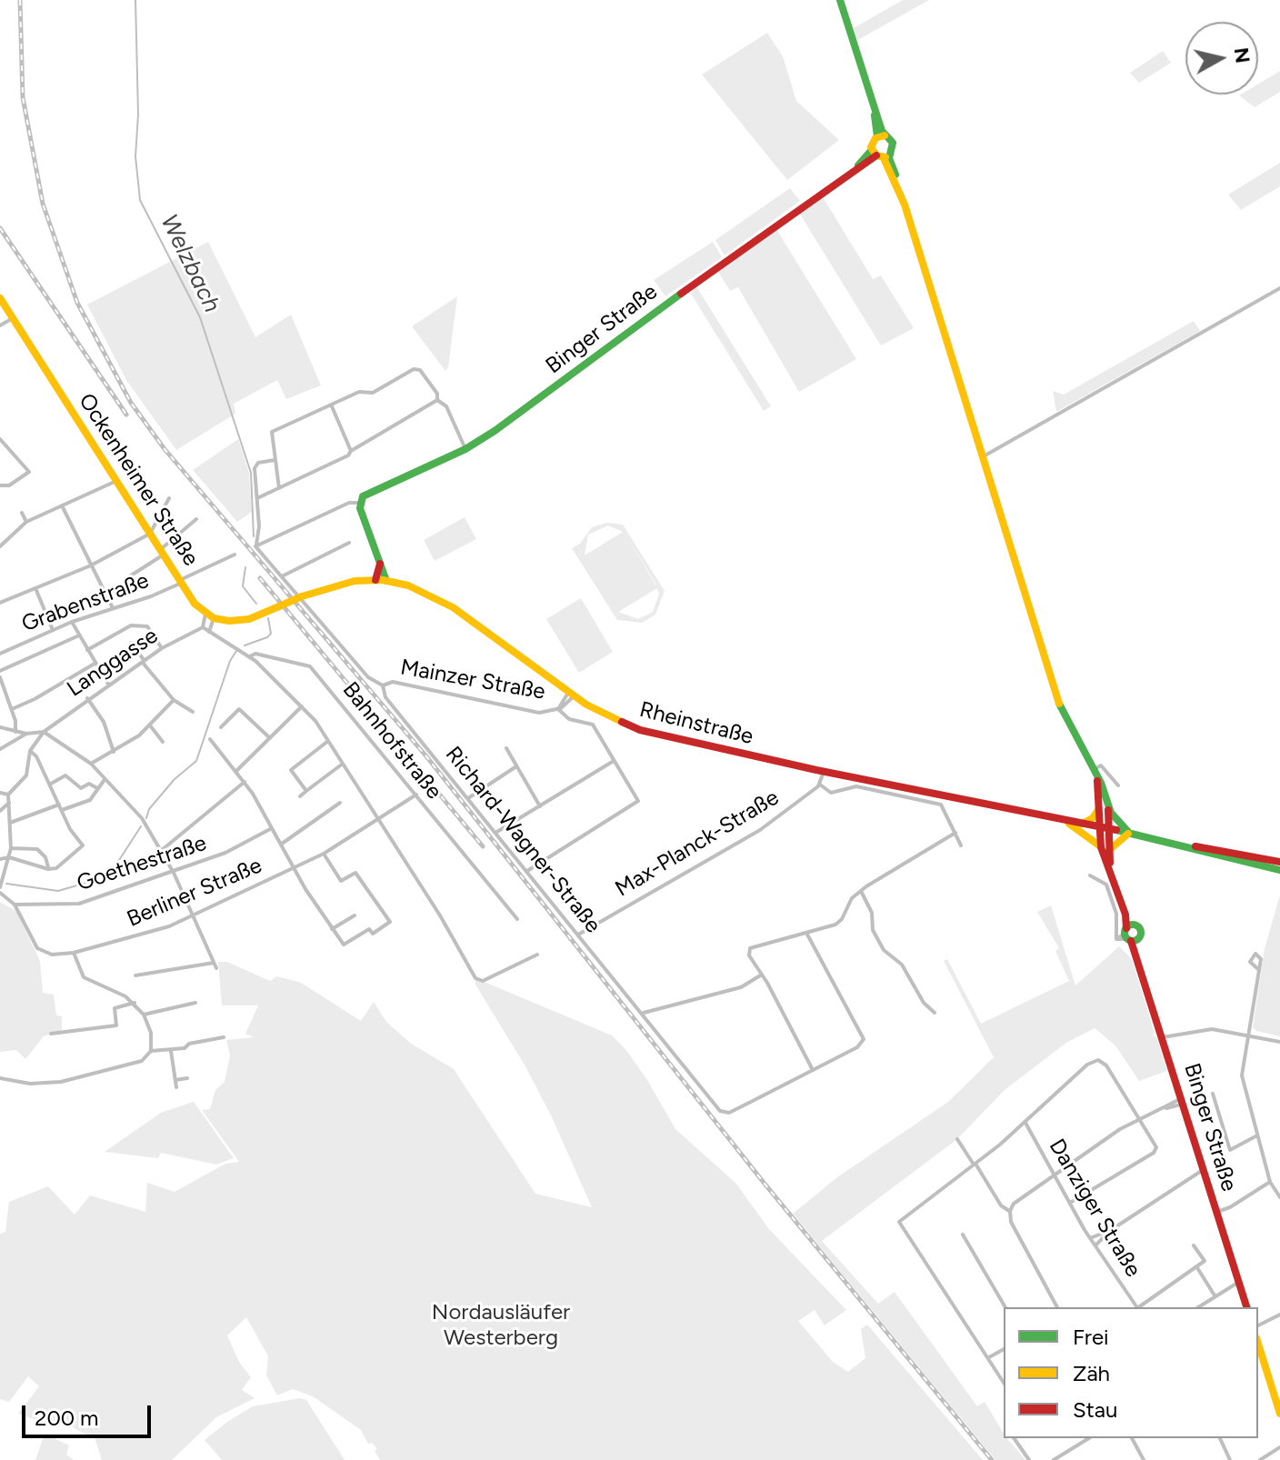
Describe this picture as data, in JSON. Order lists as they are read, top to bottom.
{
  "streets": {
    "main road": ["Binger Straße", "Ockenheimer Straße", "Rheinstraße"],
    "street": [
      "Grabenstraße",
      "Langgasse",
      "Mainzer Straße",
      "Bahnhofstraße",
      "Richard-Wagner-Straße",
      "Max-Planck-Straße",
      "Goethestraße",
      "Berliner Straße",
      "Danziger Straße"
    ]
  },
  "crossings": [
    ["Binger Straße", "Richard-Wagner-Straße"],
    ["Ockenheimer Straße", "Grabenstraße"],
    ["Ockenheimer Straße", "Rheinstraße"],
    ["Langgasse", "Bahnhofstraße"],
    ["Mainzer Straße", "Rheinstraße"],
    ["Mainzer Straße", "Richard-Wagner-Straße"],
    ["Bahnhofstraße", "Berliner Straße"],
    ["Richard-Wagner-Straße", "Max-Planck-Straße"],
    ["Goethestraße", "Berliner Straße"]
  ],
  "water": ["Welzbach"],
  "parks": ["Nordausläufer Westerberg"],
  "legend": ["Frei", "Zäh", "Stau"],
  "scale_bar": "200 m",
  "north": "right"
}
